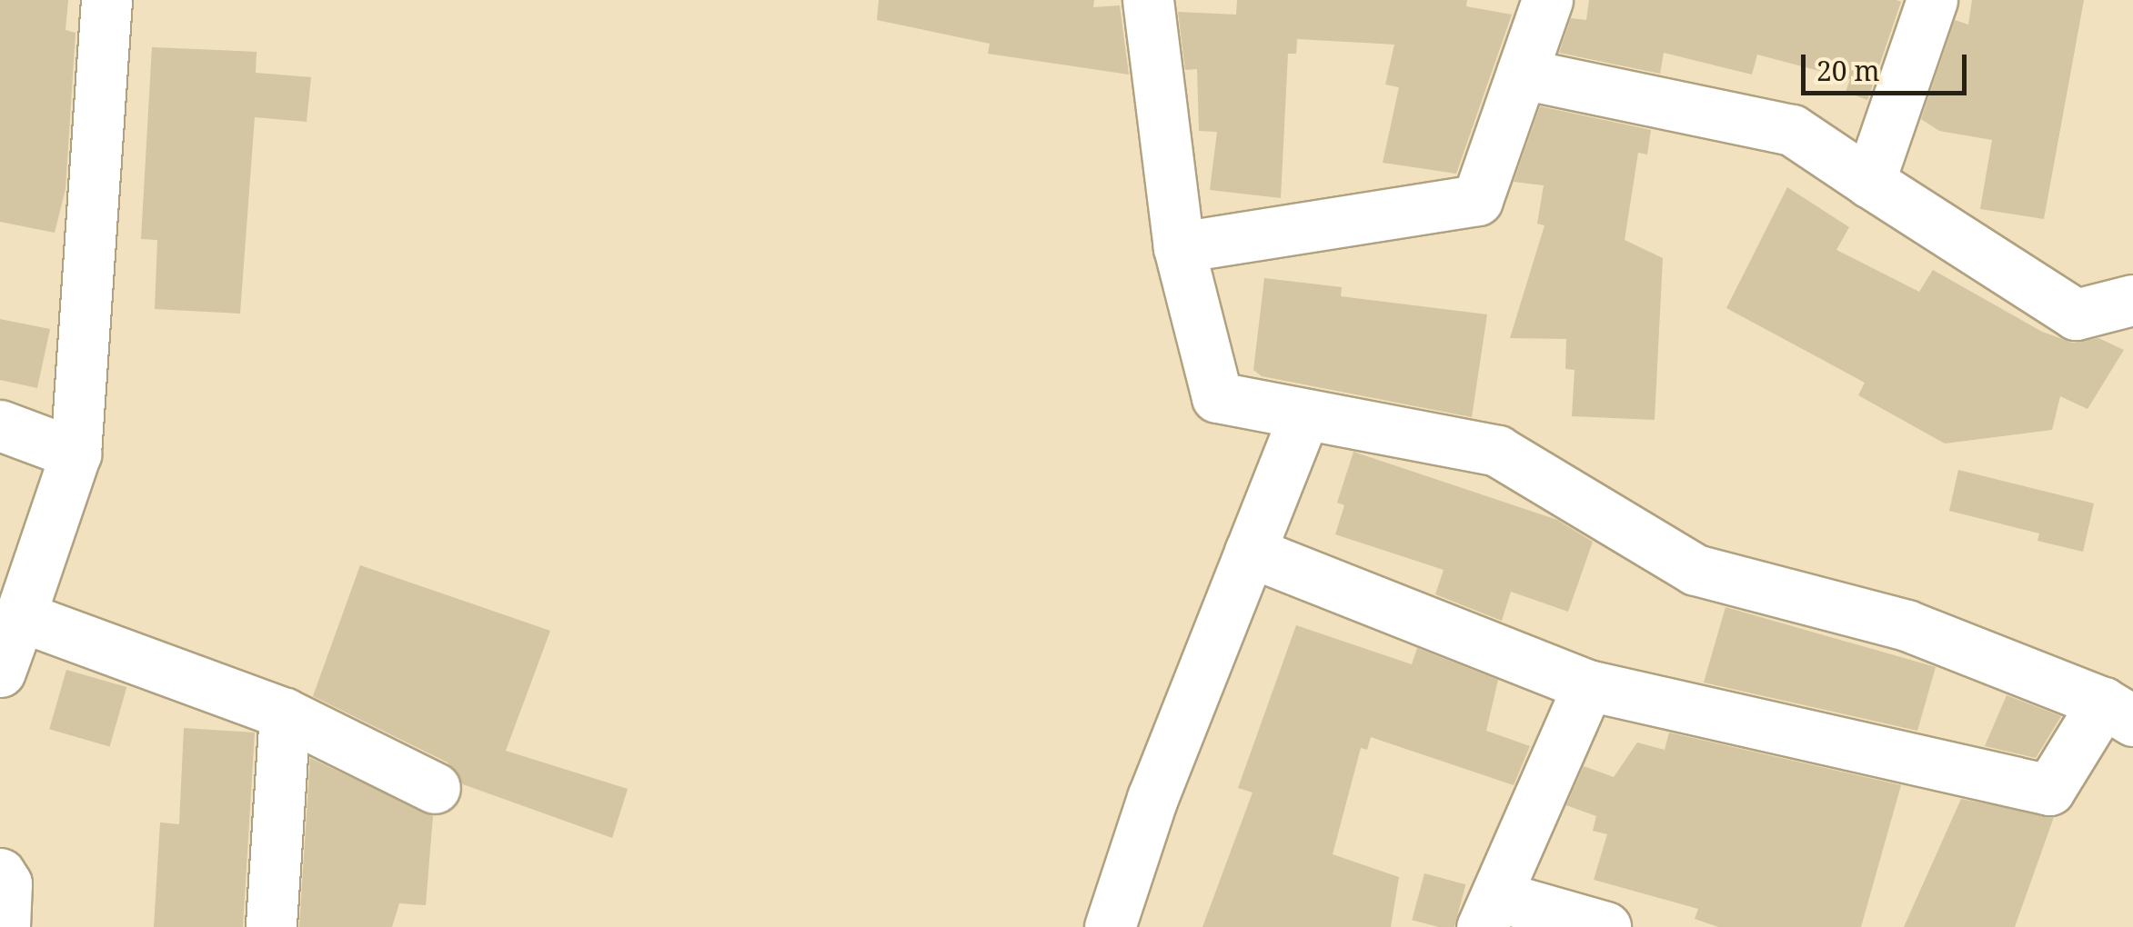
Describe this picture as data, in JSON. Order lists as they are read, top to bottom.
{
  "scale_bar": "20 m"
}
